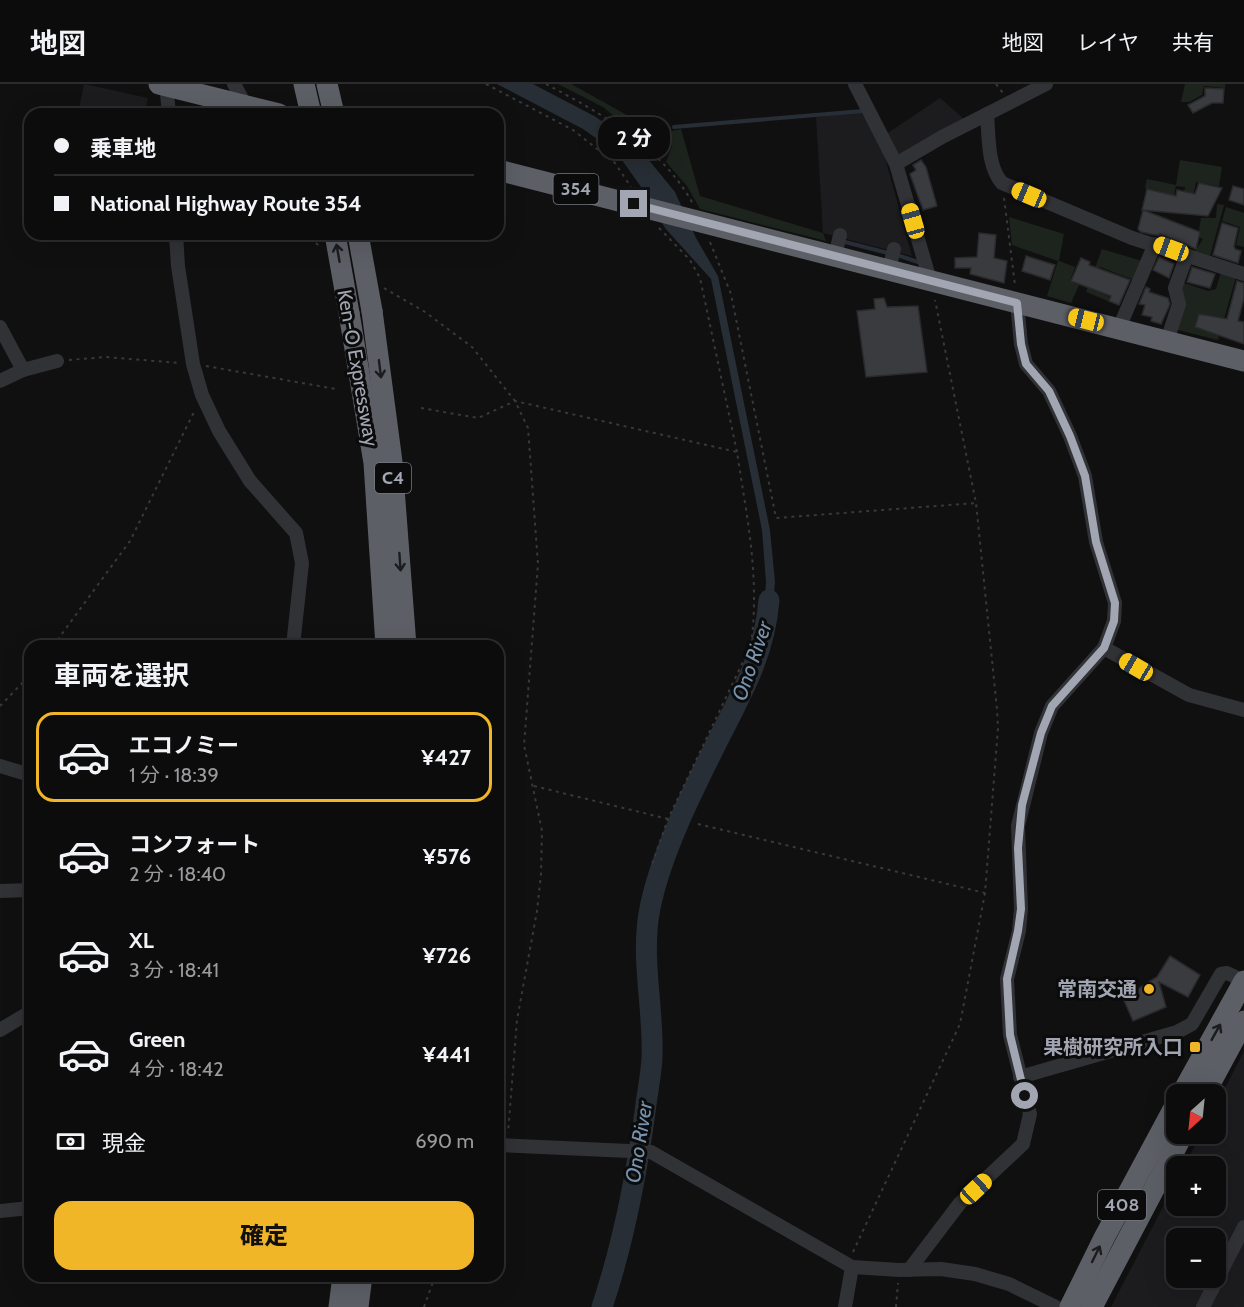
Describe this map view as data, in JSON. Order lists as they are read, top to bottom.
{
  "streets": {
    "highway": [
      "354",
      "Ken-O Expressway",
      "C4",
      "408"
    ]
  },
  "water": ["Ono River"],
  "places": {
    "other": ["常南交通"],
    "transit": ["果樹研究所入口"]
  },
  "north": "bottom left",
  "page": {
    "header": "地図",
    "nav": ["地図", "レイヤ", "共有"],
    "banner": ["乗車地", "National Highway Route 354"],
    "bubble": "2 分",
    "heading": "車両を選択",
    "list": [
      {
        "name": "エコノミー",
        "note": "1 分 · 18:39",
        "value": "¥427"
      },
      {
        "name": "コンフォート",
        "note": "2 分 · 18:40",
        "value": "¥576"
      },
      {
        "name": "XL",
        "note": "3 分 · 18:41",
        "value": "¥726"
      },
      {
        "name": "Green",
        "note": "4 分 · 18:42",
        "value": "¥441"
      }
    ],
    "map_buttons": ["+", "−"],
    "pay": ["現金", "690 m"],
    "buttons": "確定"
  }
}
